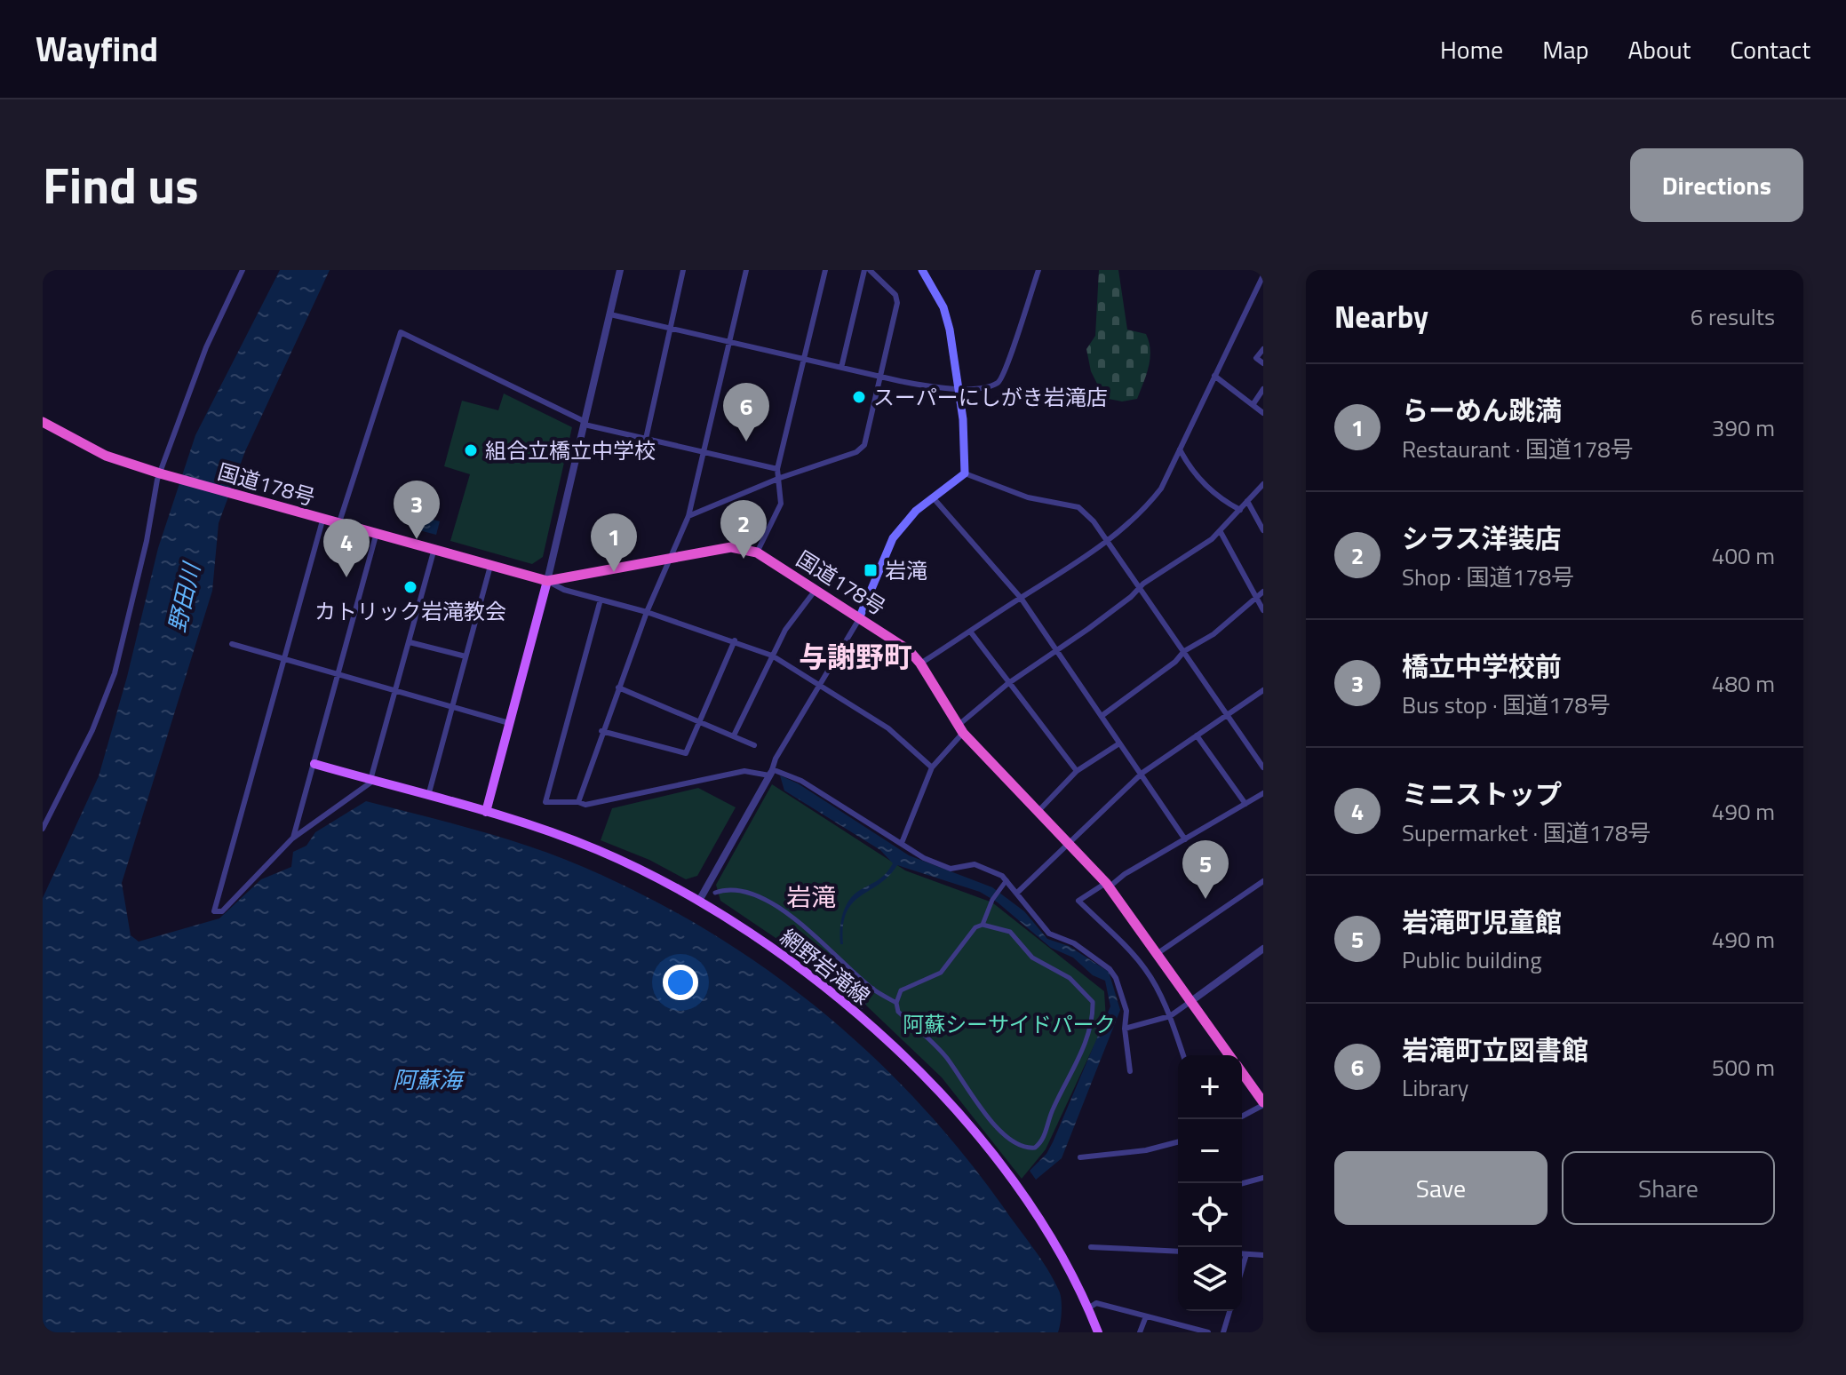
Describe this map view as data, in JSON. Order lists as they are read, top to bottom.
{
  "streets": {
    "highway": ["国道178号"],
    "main road": ["網野岩滝線"]
  },
  "districts": ["与謝野町", "岩滝"],
  "water": ["野田川", "阿蘇海"],
  "parks": ["阿蘇シーサイドパーク"],
  "places": {
    "other": ["スーパーにしがき岩滝店", "組合立橋立中学校", "カトリック岩滝教会"],
    "transit": ["岩滝"]
  },
  "page": {
    "header": "Wayfind",
    "nav": [
      "Home",
      "Map",
      "About",
      "Contact"
    ],
    "title": "Find us",
    "buttons": [
      "Directions",
      ["Save", "Share"]
    ],
    "heading": ["Nearby", "6 results"],
    "list": [
      {
        "mark": "1",
        "name": "らーめん跳満",
        "note": "Restaurant · 国道178号",
        "value": "390 m"
      },
      {
        "mark": "2",
        "name": "シラス洋装店",
        "note": "Shop · 国道178号",
        "value": "400 m"
      },
      {
        "mark": "3",
        "name": "橋立中学校前",
        "note": "Bus stop · 国道178号",
        "value": "480 m"
      },
      {
        "mark": "4",
        "name": "ミニストップ",
        "note": "Supermarket · 国道178号",
        "value": "490 m"
      },
      {
        "mark": "5",
        "name": "岩滝町児童館",
        "note": "Public building",
        "value": "490 m"
      },
      {
        "mark": "6",
        "name": "岩滝町立図書館",
        "note": "Library",
        "value": "500 m"
      }
    ],
    "pins": [
      "6",
      "3",
      "2",
      "1",
      "4",
      "5"
    ],
    "map_buttons": ["+", "−"]
  }
}
